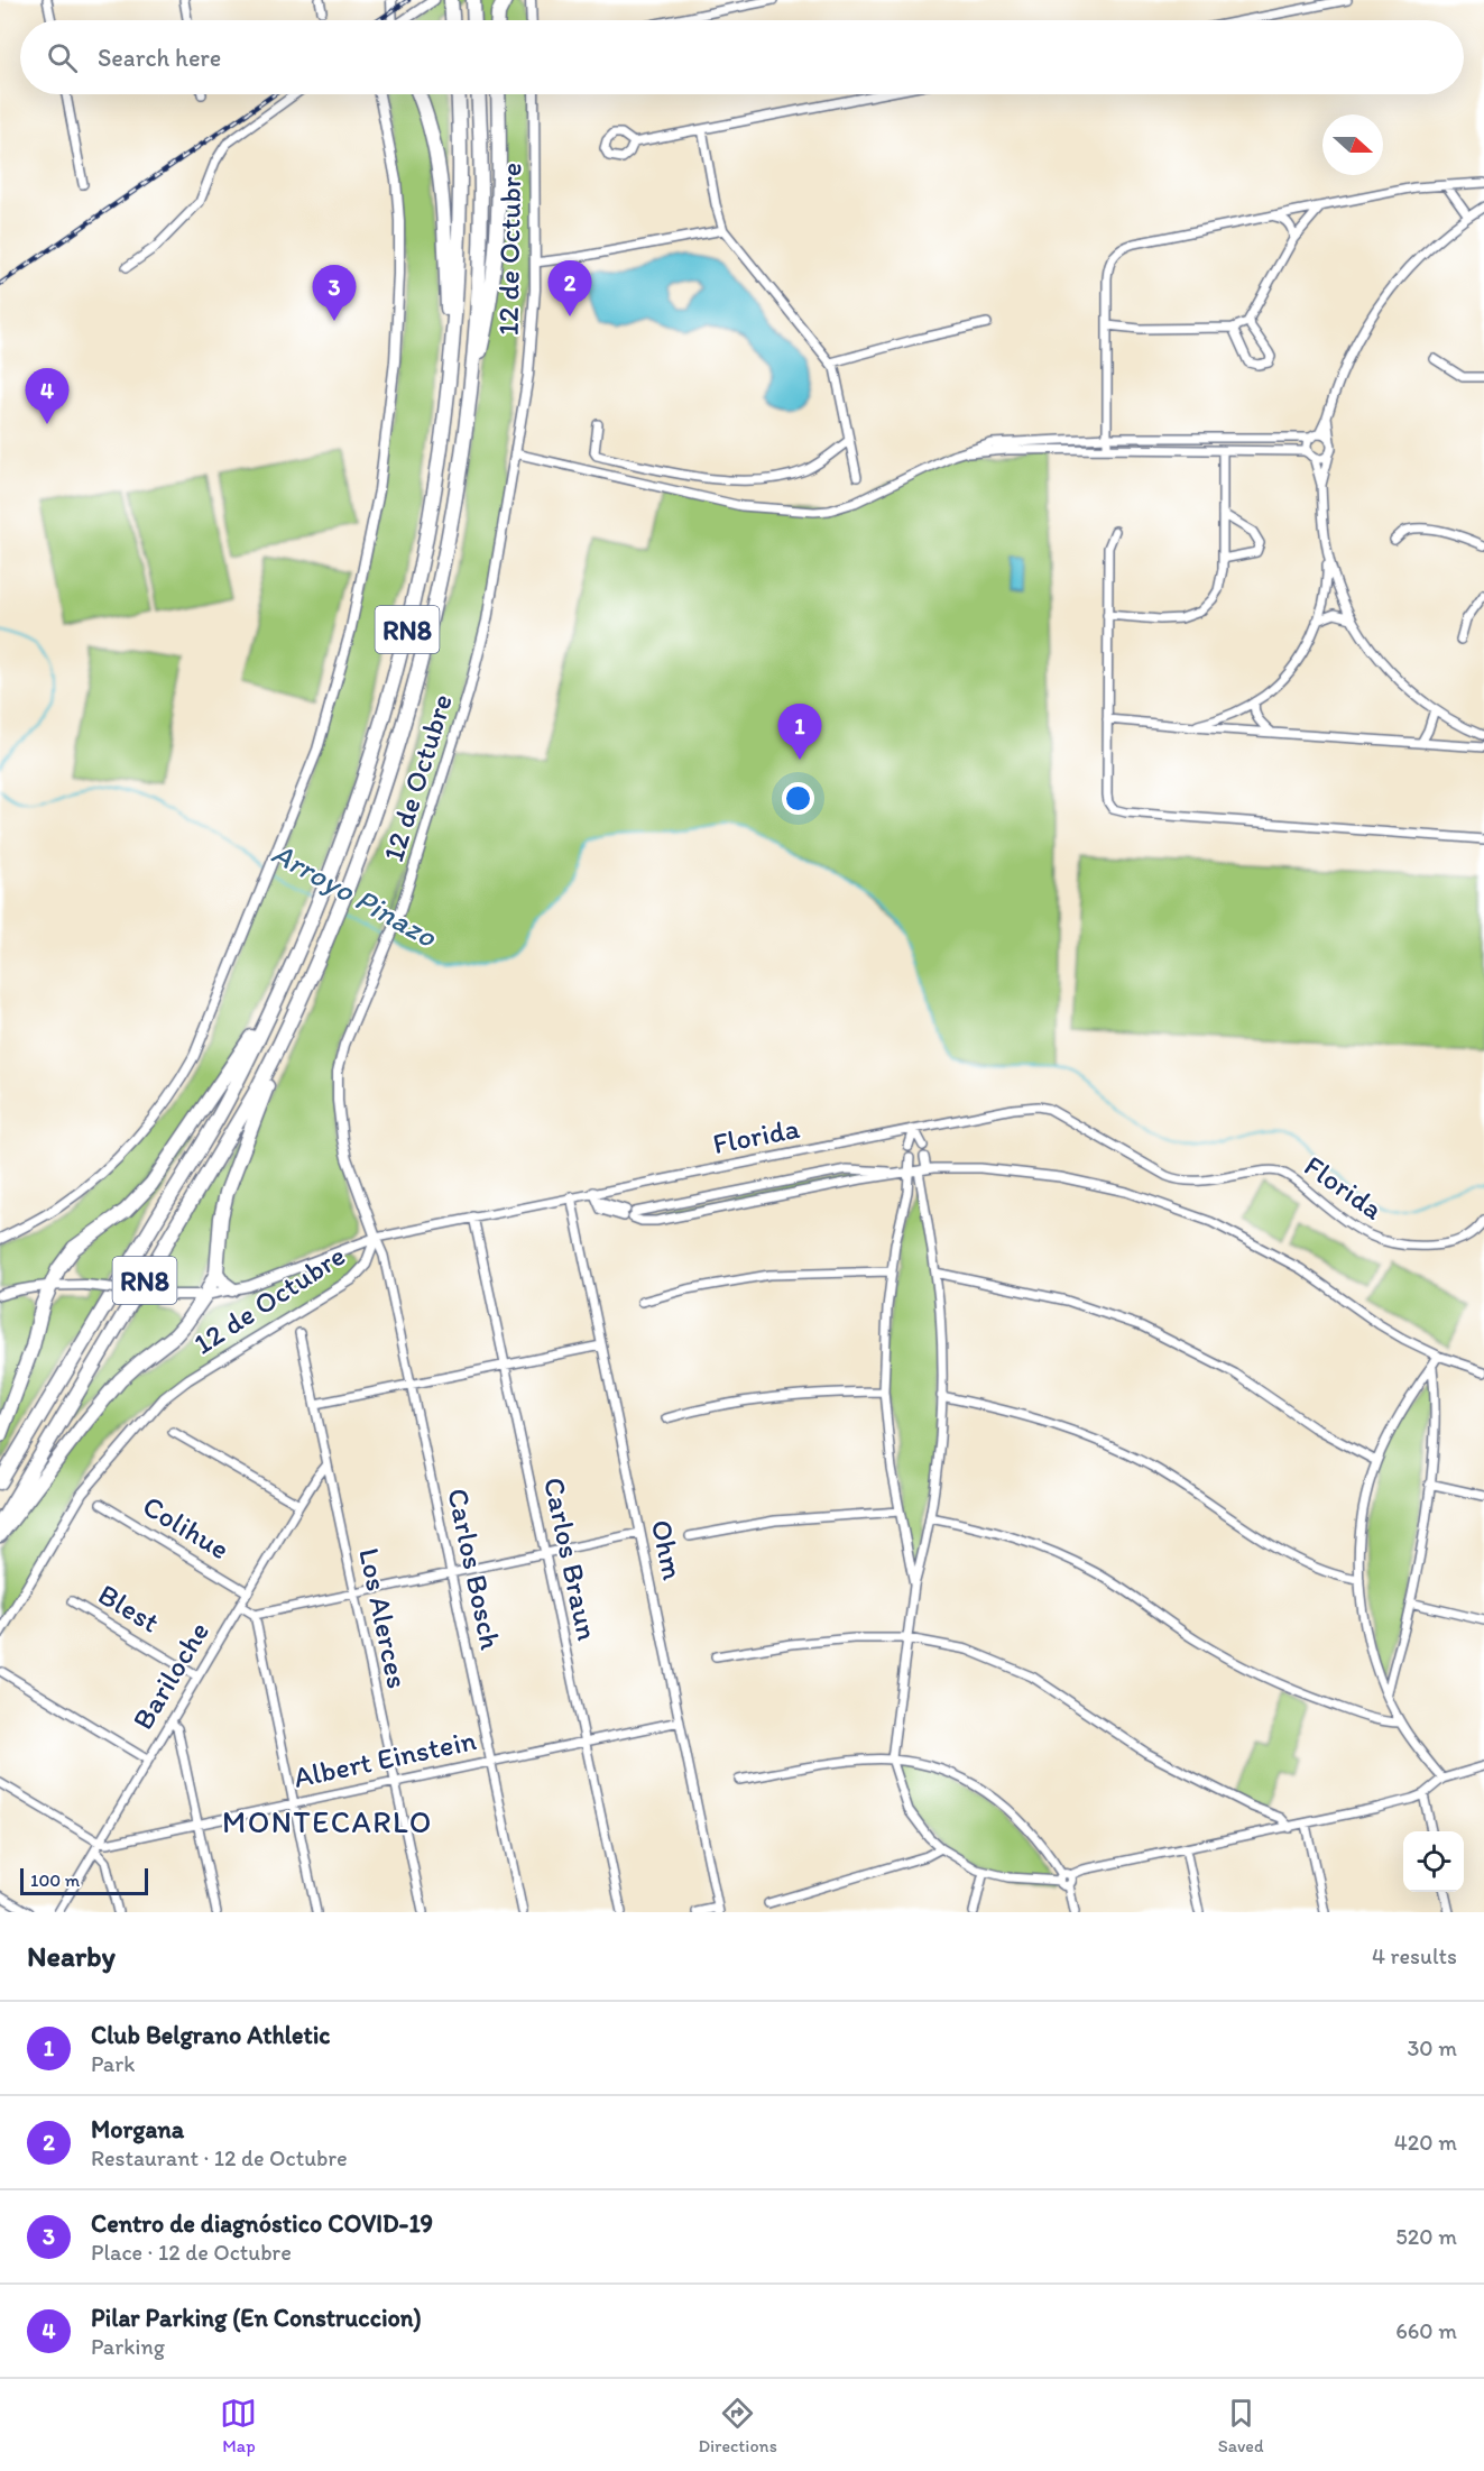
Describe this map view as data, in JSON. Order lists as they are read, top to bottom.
{
  "streets": {
    "highway": ["RN8"],
    "street": [
      "12 de Octubre",
      "Florida",
      "Colihue",
      "Ohm",
      "Carlos Braun",
      "Carlos Bosch",
      "Blest",
      "Los Alerces",
      "Bariloche",
      "Albert Einstein"
    ]
  },
  "crossings": [
    ["12 de Octubre", "Florida"],
    ["12 de Octubre", "Carlos Bosch"],
    ["Florida", "Ohm"],
    ["Florida", "Carlos Braun"],
    ["Florida", "Carlos Bosch"],
    ["Colihue", "Bariloche"],
    ["Ohm", "Albert Einstein"],
    ["Carlos Braun", "Albert Einstein"],
    ["Carlos Bosch", "Albert Einstein"],
    ["Blest", "Bariloche"],
    ["Los Alerces", "Bariloche"],
    ["Los Alerces", "Albert Einstein"],
    ["Bariloche", "Albert Einstein"]
  ],
  "districts": ["MONTECARLO"],
  "water": ["Arroyo Pinazo"],
  "scale_bar": "100 m",
  "north": "right",
  "page": {
    "search": "Search here",
    "pins": [
      "2",
      "3",
      "4",
      "1"
    ],
    "scale": "100 m",
    "heading": ["Nearby", "4 results"],
    "list": [
      {
        "mark": "1",
        "name": "Club Belgrano Athletic",
        "note": "Park",
        "value": "30 m"
      },
      {
        "mark": "2",
        "name": "Morgana",
        "note": "Restaurant · 12 de Octubre",
        "value": "420 m"
      },
      {
        "mark": "3",
        "name": "Centro de diagnóstico COVID-19",
        "note": "Place · 12 de Octubre",
        "value": "520 m"
      },
      {
        "mark": "4",
        "name": "Pilar Parking (En Construccion)",
        "note": "Parking",
        "value": "660 m"
      }
    ],
    "nav": ["Map", "Directions", "Saved"]
  }
}
